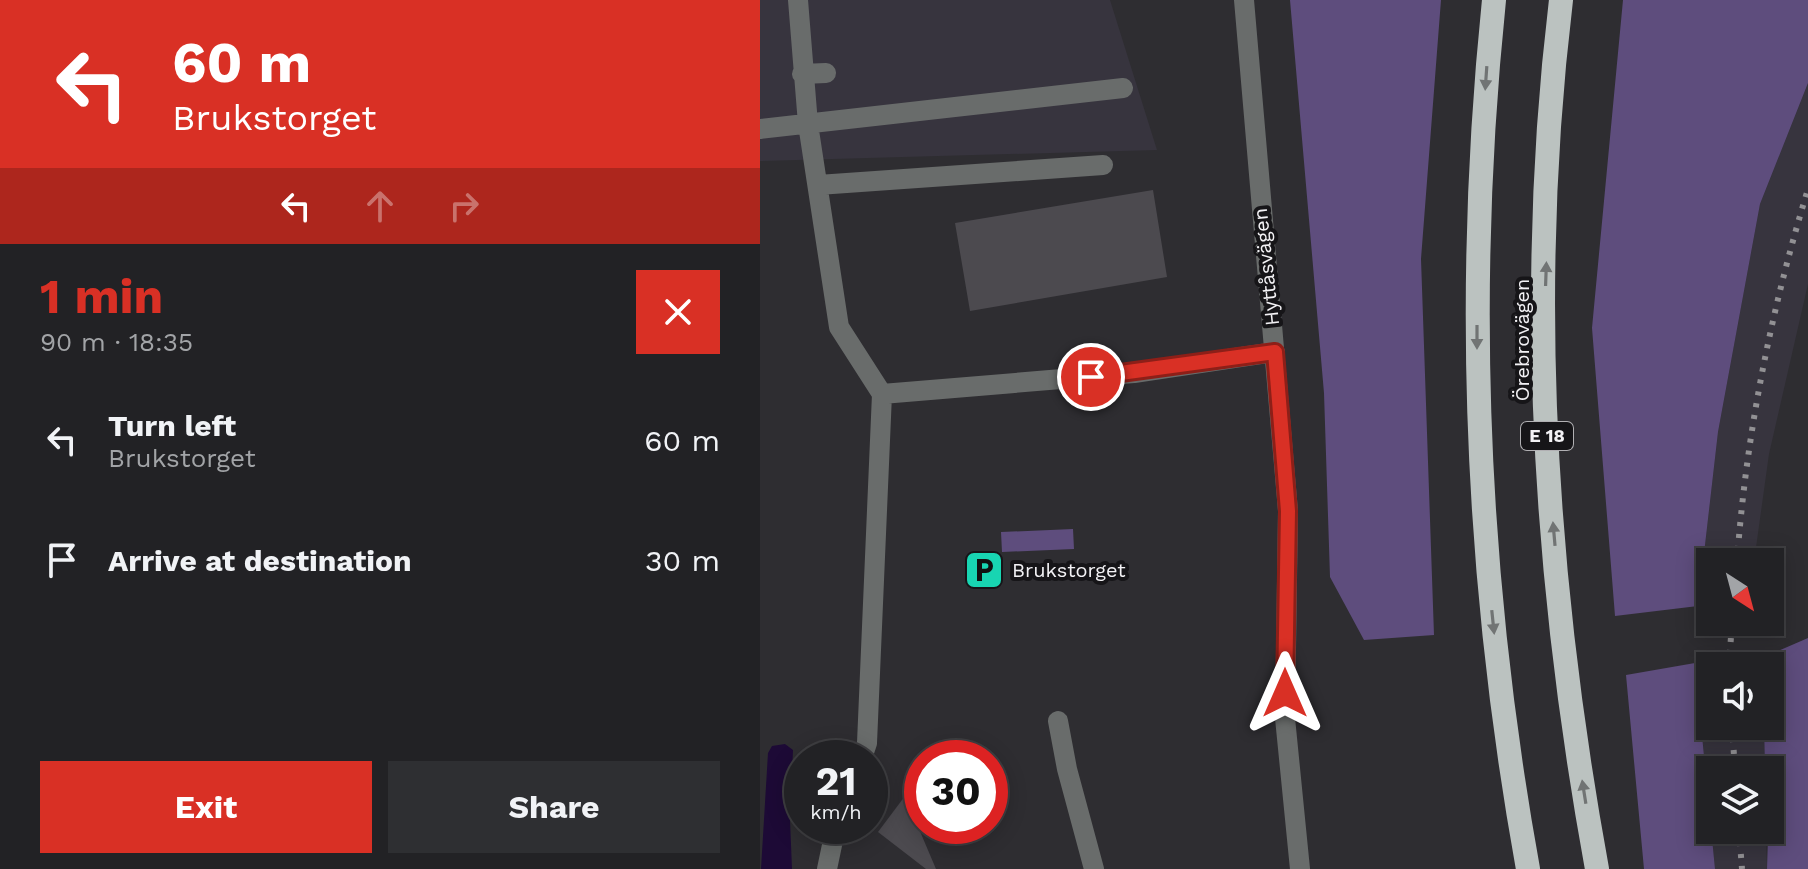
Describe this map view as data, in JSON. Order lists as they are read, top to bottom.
{
  "streets": {
    "highway": ["Örebrovägen", "E 18"],
    "street": ["Hyttåsvägen"]
  },
  "places": {
    "parking": ["Brukstorget"]
  },
  "north": "bottom right",
  "page": {
    "turn": ["60 m", "Brukstorget"],
    "heading": ["1 min", "90 m · 18:35"],
    "list": [
      {
        "name": "Turn left",
        "note": "Brukstorget",
        "value": "60 m"
      },
      {
        "name": "Arrive at destination",
        "value": "30 m"
      }
    ],
    "speed": "21 km/h",
    "limit": "30",
    "buttons": ["Exit", "Share"]
  }
}
